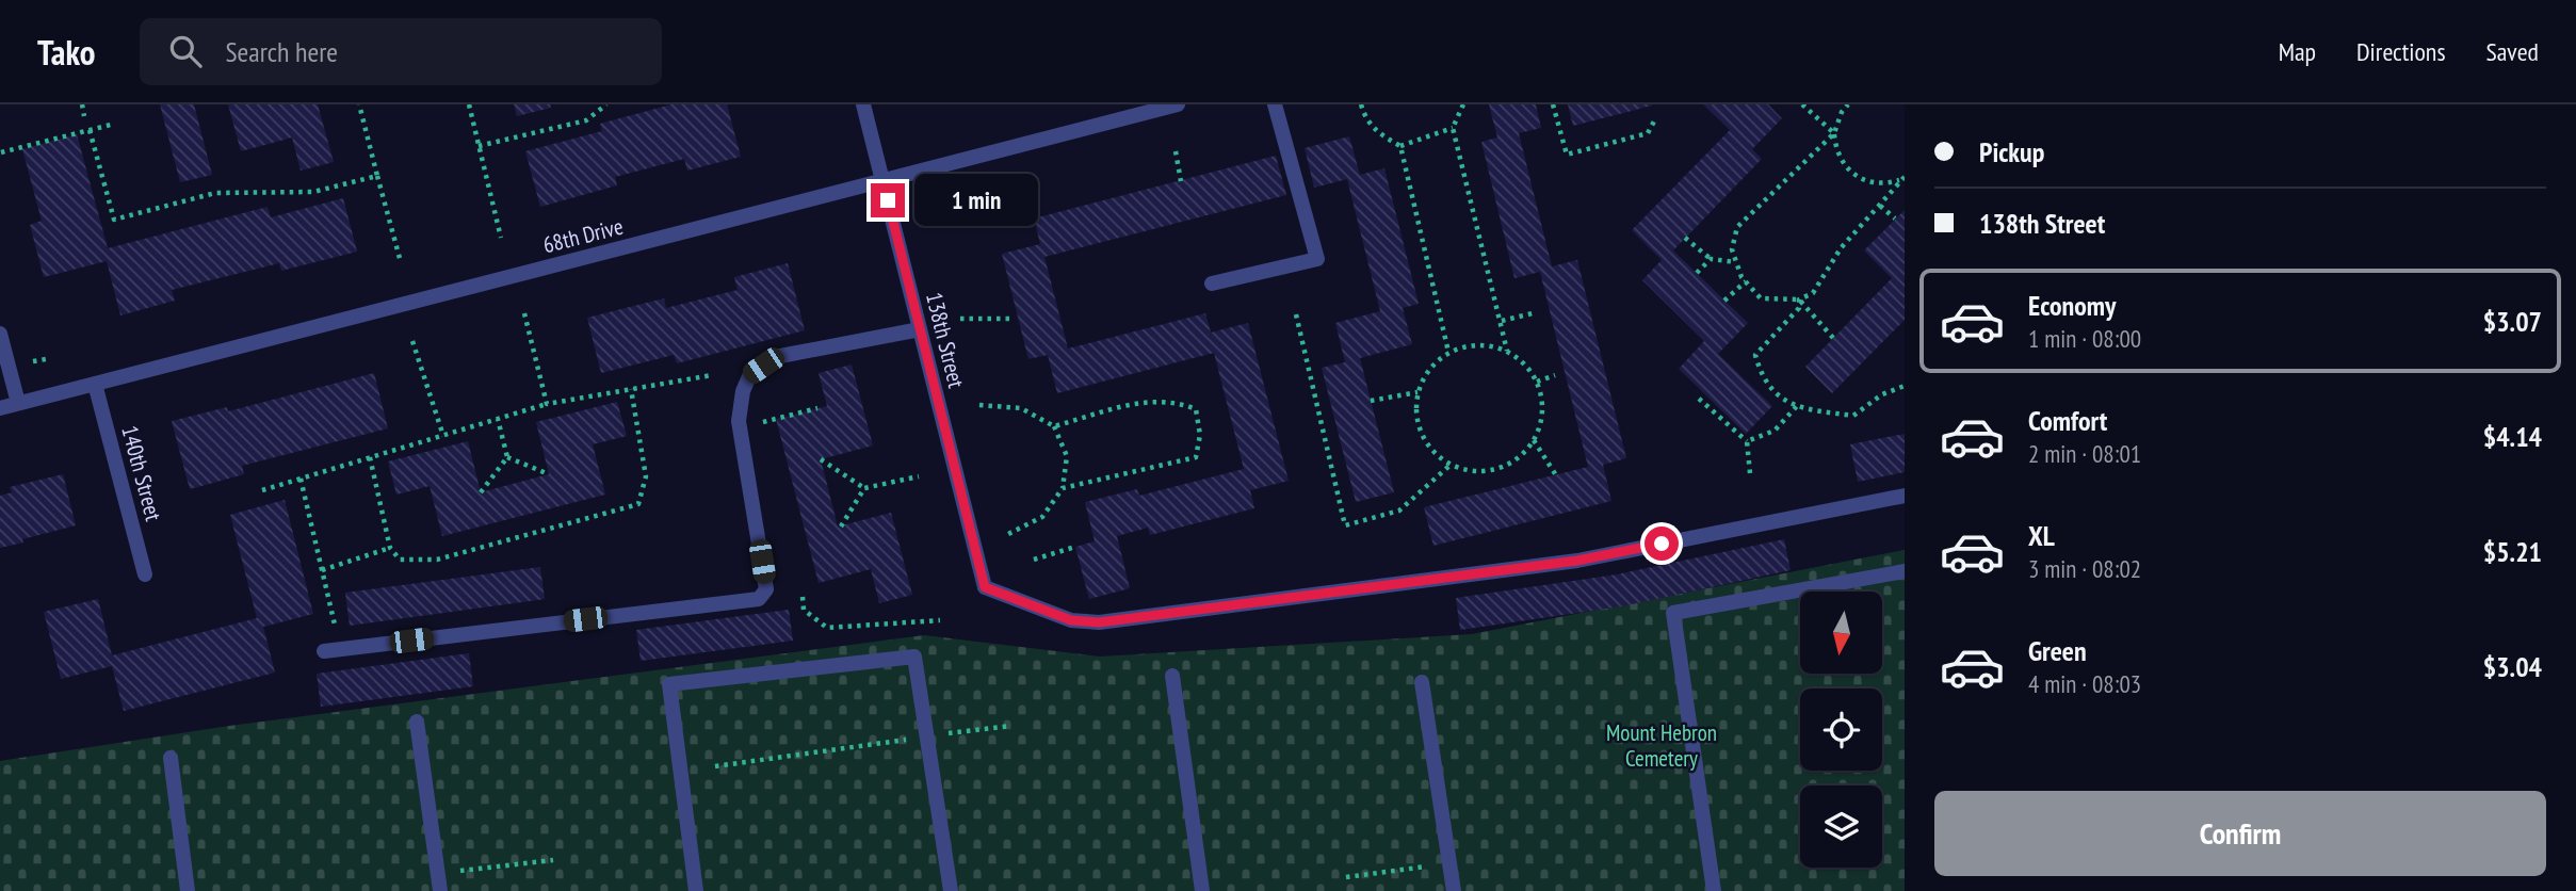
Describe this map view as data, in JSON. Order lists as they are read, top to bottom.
{
  "streets": {
    "street": ["68th Drive", "138th Street", "140th Street"]
  },
  "crossings": [
    ["68th Drive", "138th Street"],
    ["68th Drive", "140th Street"]
  ],
  "parks": ["Mount Hebron Cemetery"],
  "north": "bottom",
  "page": {
    "header": "Tako",
    "search": "Search here",
    "nav": ["Map", "Directions", "Saved"],
    "banner": ["Pickup", "138th Street"],
    "bubble": "1 min",
    "list": [
      {
        "name": "Economy",
        "note": "1 min · 08:00",
        "value": "$3.07"
      },
      {
        "name": "Comfort",
        "note": "2 min · 08:01",
        "value": "$4.14"
      },
      {
        "name": "XL",
        "note": "3 min · 08:02",
        "value": "$5.21"
      },
      {
        "name": "Green",
        "note": "4 min · 08:03",
        "value": "$3.04"
      }
    ],
    "buttons": "Confirm"
  }
}
